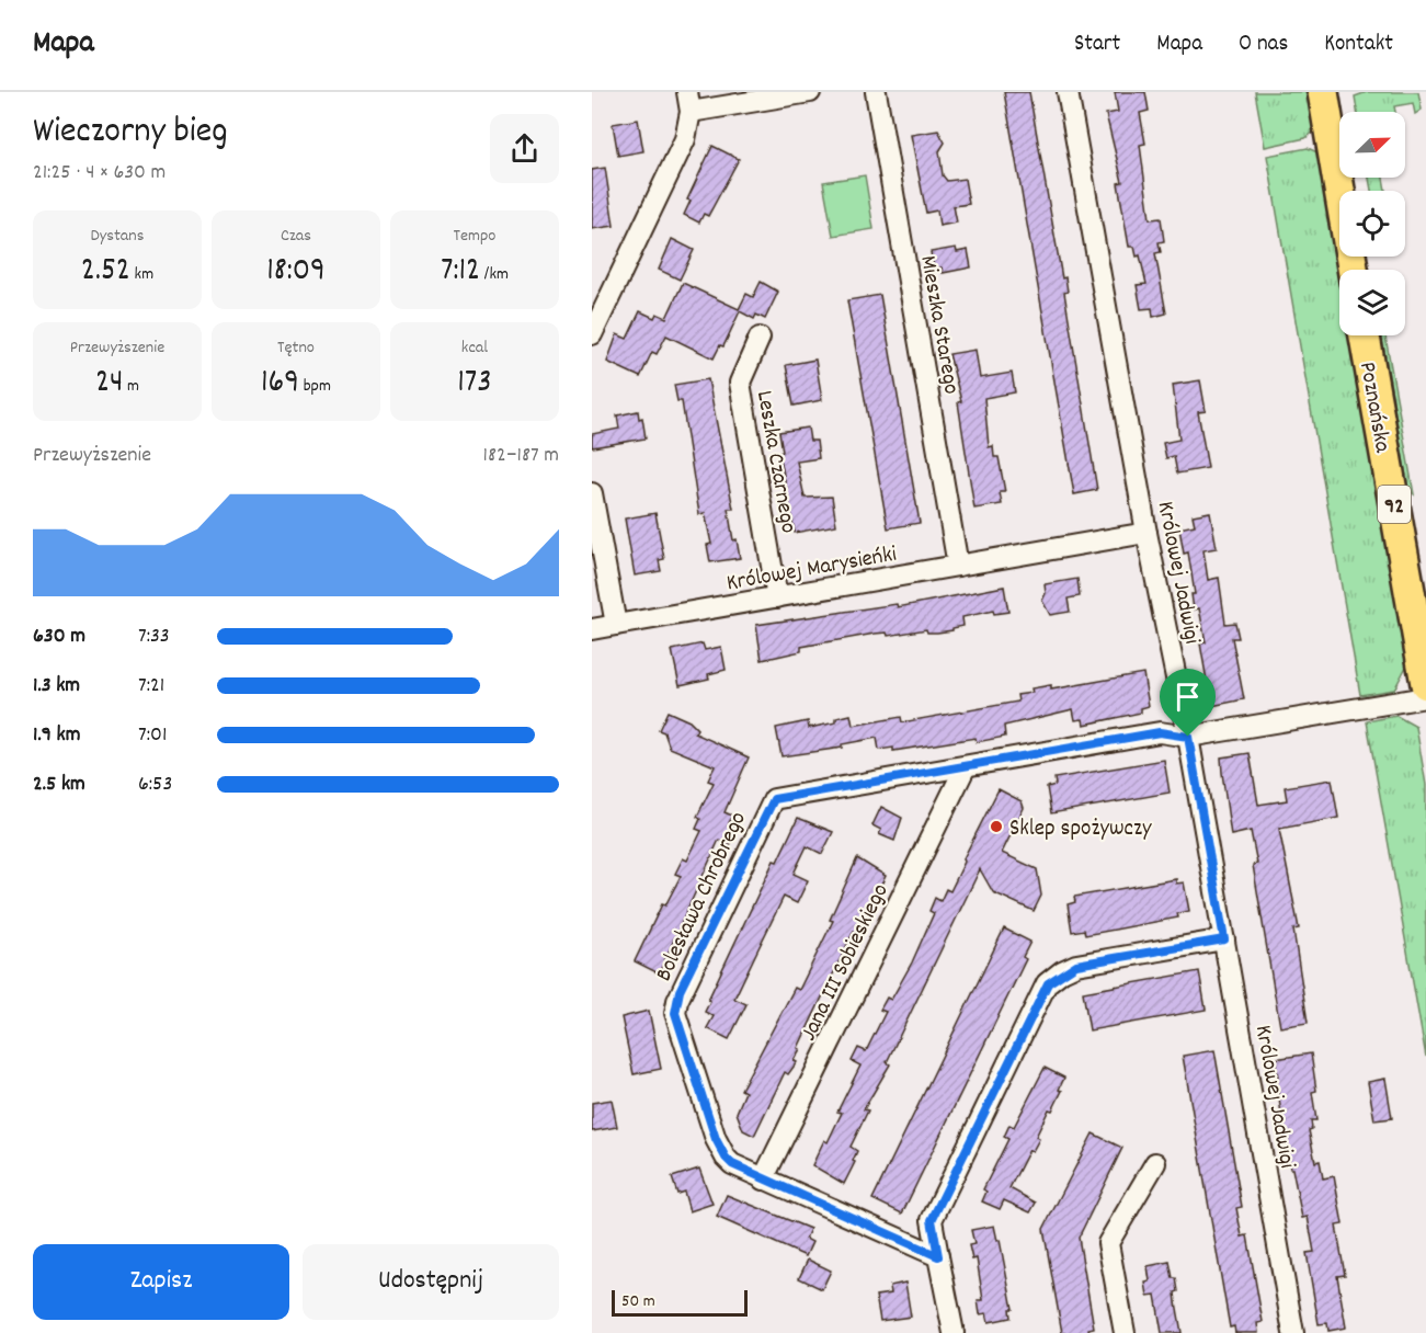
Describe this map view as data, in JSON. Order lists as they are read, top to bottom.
{
  "streets": {
    "main road": ["Poznańska", "92"],
    "street": [
      "Mieszka Starego",
      "Leszka Czarnego",
      "Królowej Marysieńki",
      "Królowej Jadwigi",
      "Bolesława Chrobrego",
      "Jana III Sobieskiego"
    ]
  },
  "crossings": [
    ["Mieszka Starego", "Królowej Marysieńki"],
    ["Leszka Czarnego", "Królowej Marysieńki"],
    ["Królowej Marysieńki", "Królowej Jadwigi"],
    ["Królowej Jadwigi", "Bolesława Chrobrego"],
    ["Bolesława Chrobrego", "Jana III Sobieskiego"]
  ],
  "places": ["Sklep spożywczy"],
  "scale_bar": "50 m",
  "north": "top right",
  "page": {
    "header": "Mapa",
    "nav": [
      "Start",
      "Mapa",
      "O nas",
      "Kontakt"
    ],
    "heading": ["Wieczorny bieg", "21:25 · 4 × 630 m"],
    "stats": [
      ["Dystans", "2.52 km"],
      ["Czas", "18:09"],
      ["Tempo", "7:12 /km"],
      ["Przewyższenie", "24 m"],
      ["Tętno", "169 bpm"],
      ["kcal", "173"]
    ],
    "chart": ["Przewyższenie", "182–187 m"],
    "list": [
      {
        "name": "630 m",
        "note": "7:33"
      },
      {
        "name": "1.3 km",
        "note": "7:21"
      },
      {
        "name": "1.9 km",
        "note": "7:01"
      },
      {
        "name": "2.5 km",
        "note": "6:53"
      }
    ],
    "buttons": ["Zapisz", "Udostępnij"],
    "scale": "50 m"
  }
}
